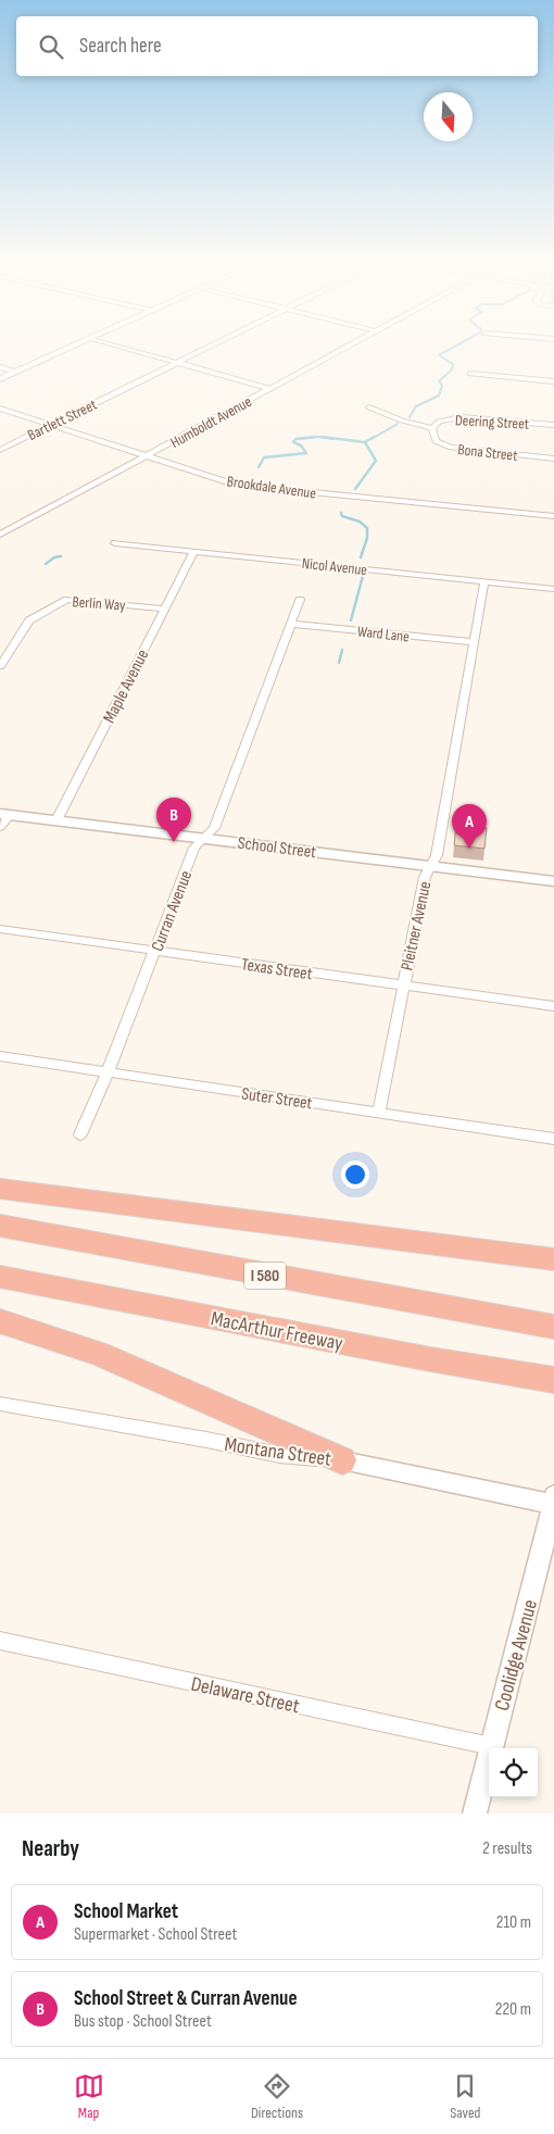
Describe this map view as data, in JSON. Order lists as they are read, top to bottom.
{
  "streets": {
    "highway": ["I 580", "MacArthur Freeway"],
    "street": [
      "Bartlett Street",
      "Humboldt Avenue",
      "Deering Street",
      "Bona Street",
      "Brookdale Avenue",
      "Nicol Avenue",
      "Berlin Way",
      "Ward Lane",
      "Maple Avenue",
      "School Street",
      "Curran Avenue",
      "Pleitner Avenue",
      "Texas Street",
      "Suter Street",
      "Montana Street",
      "Coolidge Avenue",
      "Delaware Street"
    ]
  },
  "crossings": [
    ["Bartlett Street", "Brookdale Avenue"],
    ["Humboldt Avenue", "Brookdale Avenue"],
    ["Deering Street", "Bona Street"],
    ["Nicol Avenue", "Maple Avenue"],
    ["Nicol Avenue", "Pleitner Avenue"],
    ["Berlin Way", "Maple Avenue"],
    ["Ward Lane", "Curran Avenue"],
    ["Ward Lane", "Pleitner Avenue"],
    ["Maple Avenue", "School Street"],
    ["School Street", "Curran Avenue"],
    ["School Street", "Pleitner Avenue"],
    ["Curran Avenue", "Texas Street"],
    ["Curran Avenue", "Suter Street"],
    ["Pleitner Avenue", "Texas Street"],
    ["Pleitner Avenue", "Suter Street"],
    ["Montana Street", "Coolidge Avenue"],
    ["Coolidge Avenue", "Delaware Street"]
  ],
  "north": "bottom",
  "page": {
    "search": "Search here",
    "pins": ["B", "A"],
    "heading": ["Nearby", "2 results"],
    "list": [
      {
        "mark": "A",
        "name": "School Market",
        "note": "Supermarket · School Street",
        "value": "210 m"
      },
      {
        "mark": "B",
        "name": "School Street & Curran Avenue",
        "note": "Bus stop · School Street",
        "value": "220 m"
      }
    ],
    "nav": ["Map", "Directions", "Saved"]
  }
}
